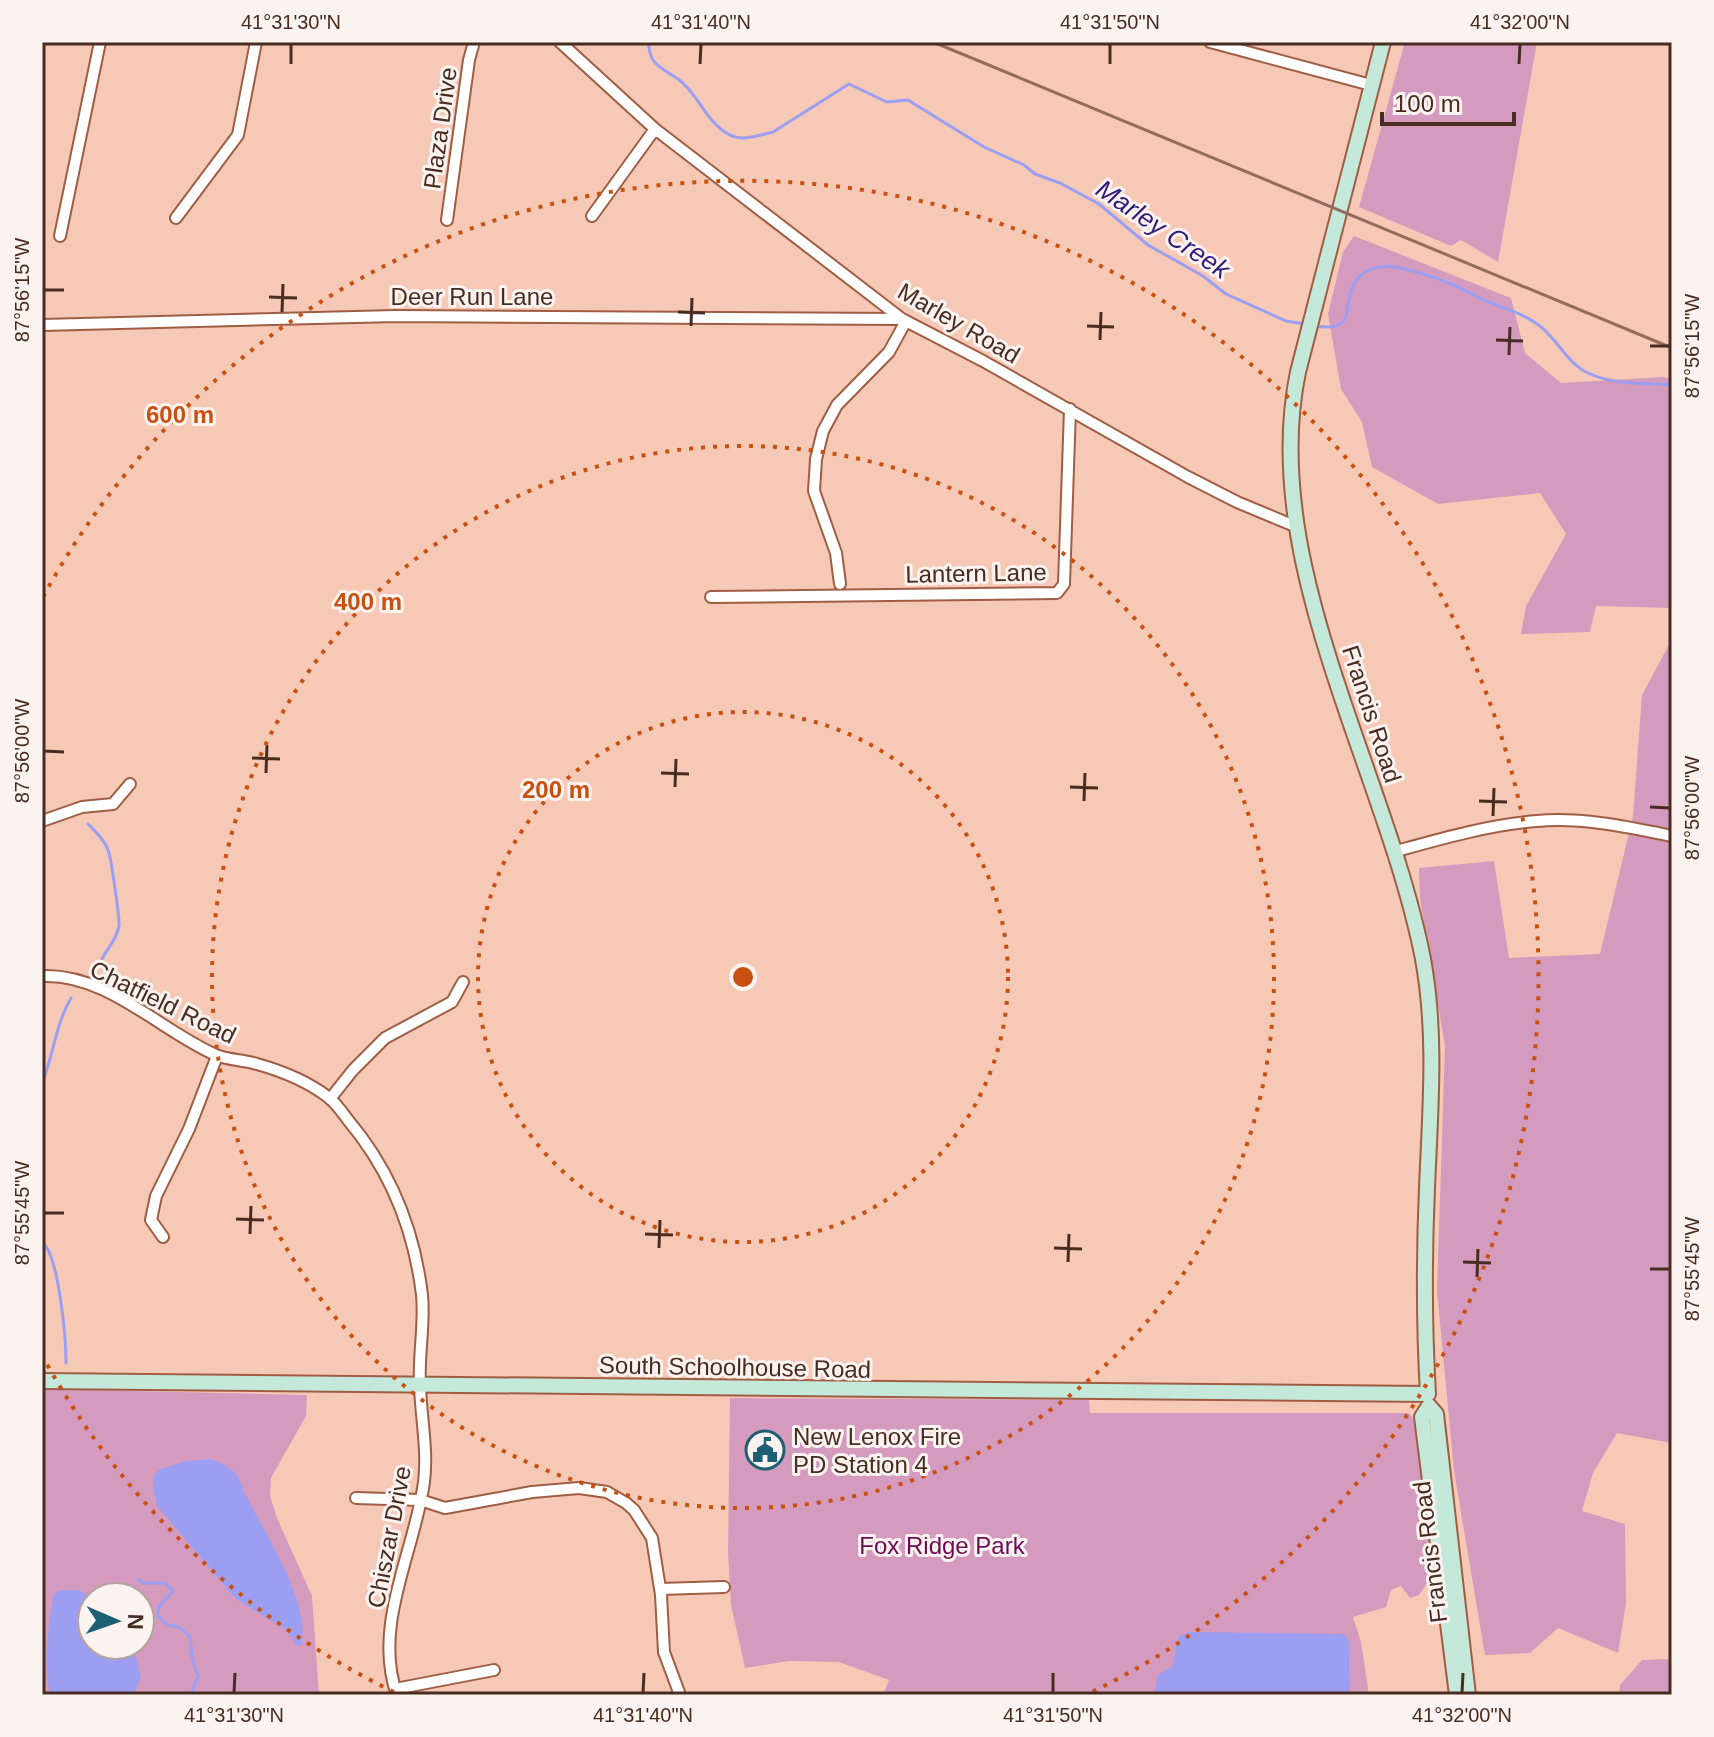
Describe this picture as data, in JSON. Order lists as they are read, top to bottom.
{
  "streets": {
    "street": [
      "Plaza Drive",
      "Deer Run Lane",
      "Marley Road",
      "Lantern Lane",
      "Francis Road",
      "Chatfield Road",
      "South Schoolhouse Road",
      "Chiszar Drive"
    ]
  },
  "crossings": [
    ["Deer Run Lane", "Marley Road"],
    ["Marley Road", "Lantern Lane"],
    ["Marley Road", "Francis Road"],
    ["Francis Road", "South Schoolhouse Road"],
    ["Chatfield Road", "South Schoolhouse Road"],
    ["Chatfield Road", "Chiszar Drive"],
    ["South Schoolhouse Road", "Chiszar Drive"]
  ],
  "water": ["Marley Creek"],
  "parks": ["Fox Ridge Park"],
  "places": {
    "public building": ["New Lenox Fire PD Station 4"]
  },
  "scale_bar": "100 m",
  "north": "right",
  "coordinates": [
    "41°31'30\"N",
    "41°31'40\"N",
    "41°31'50\"N",
    "41°32'00\"N",
    "87°56'15\"W",
    "87°56'00\"W",
    "87°55'45\"W"
  ],
  "rings": ["600 m", "400 m", "200 m"]
}
